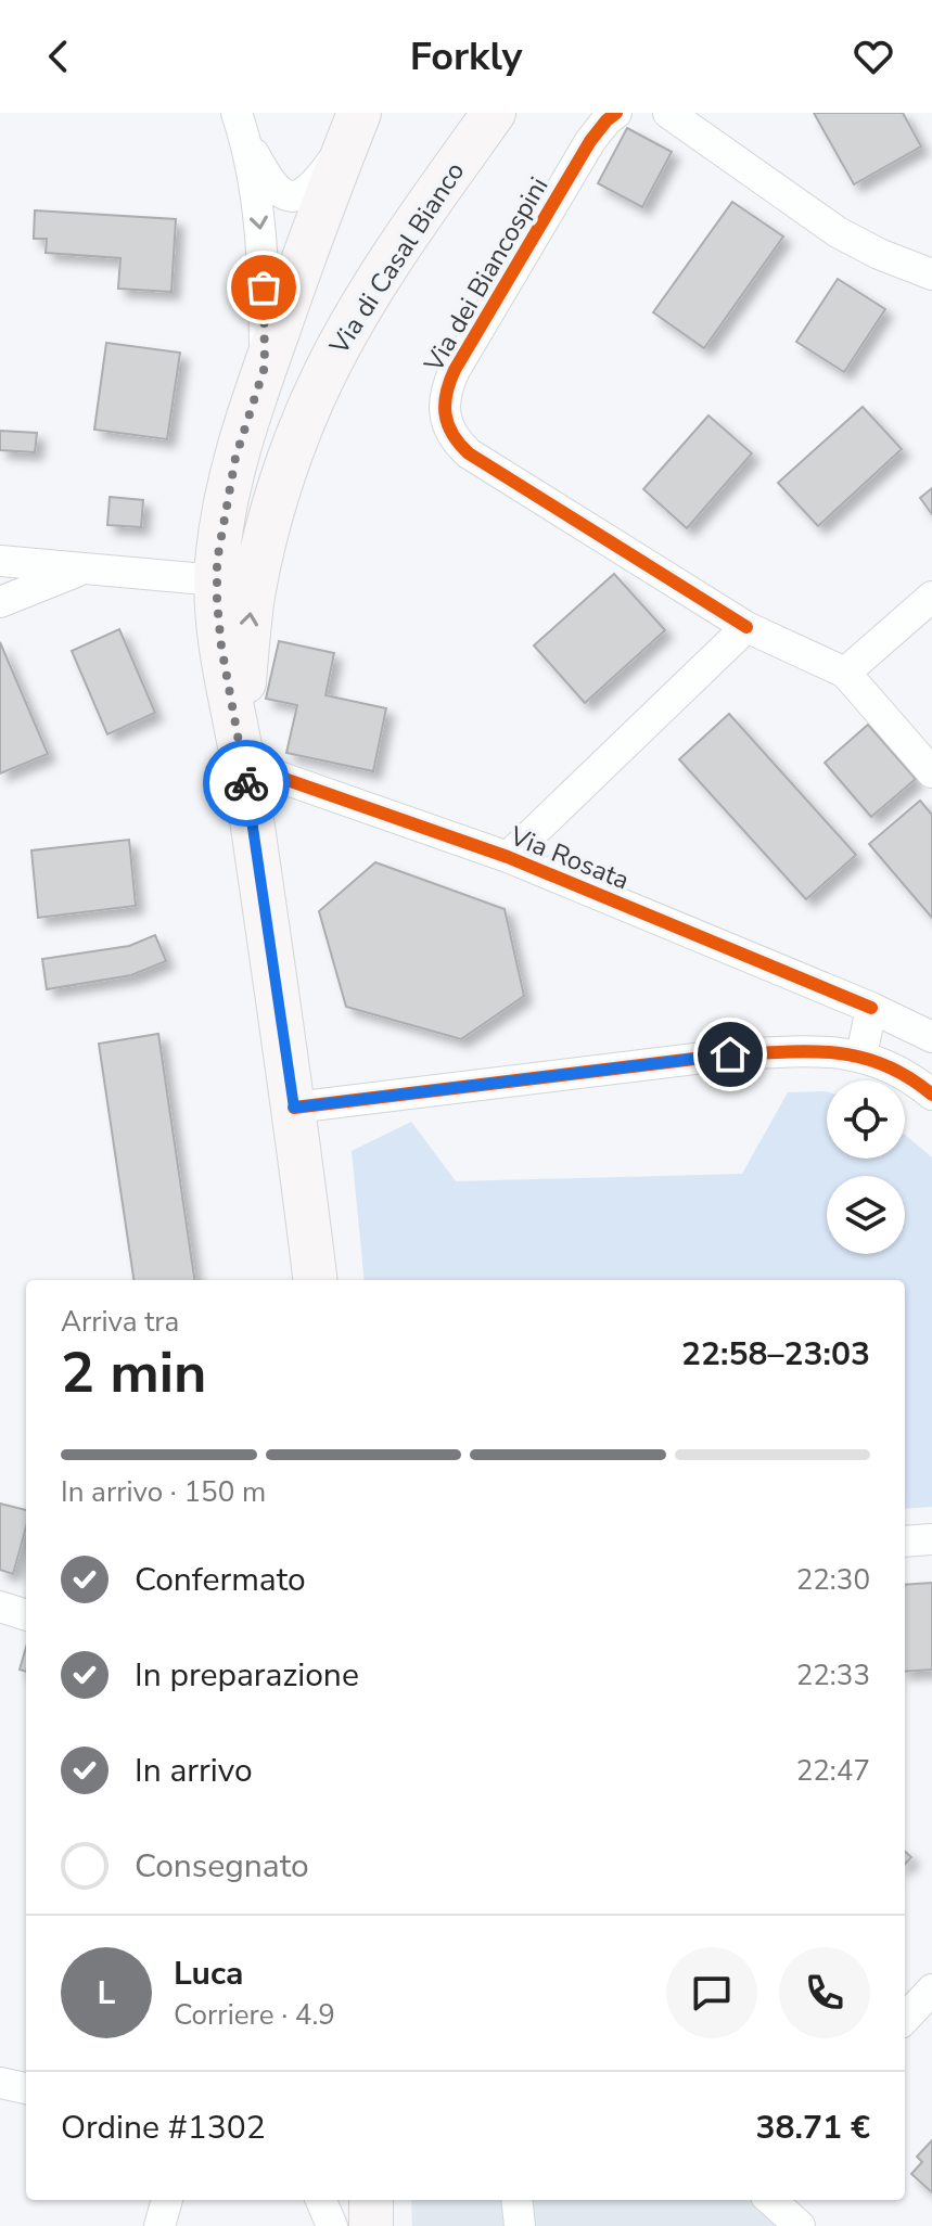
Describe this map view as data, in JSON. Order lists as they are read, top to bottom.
{
  "streets": {
    "main road": ["Via di Casal Bianco"],
    "street": ["Via dei Biancospini", "Via Rosata"]
  },
  "crossings": [
    ["Via di Casal Bianco", "Via Rosata"]
  ],
  "page": {
    "header": "Forkly",
    "heading": ["2 min", "Arriva tra", "22:58–23:03"],
    "panel": [
      "Luca",
      "Corriere · 4.9",
      "Ordine #1302",
      "38.71 €"
    ],
    "bar": "In arrivo · 150 m",
    "list": [
      ["Confermato", "22:30"],
      ["In preparazione", "22:33"],
      ["In arrivo", "22:47"],
      "Consegnato"
    ],
    "round": "L"
  }
}
